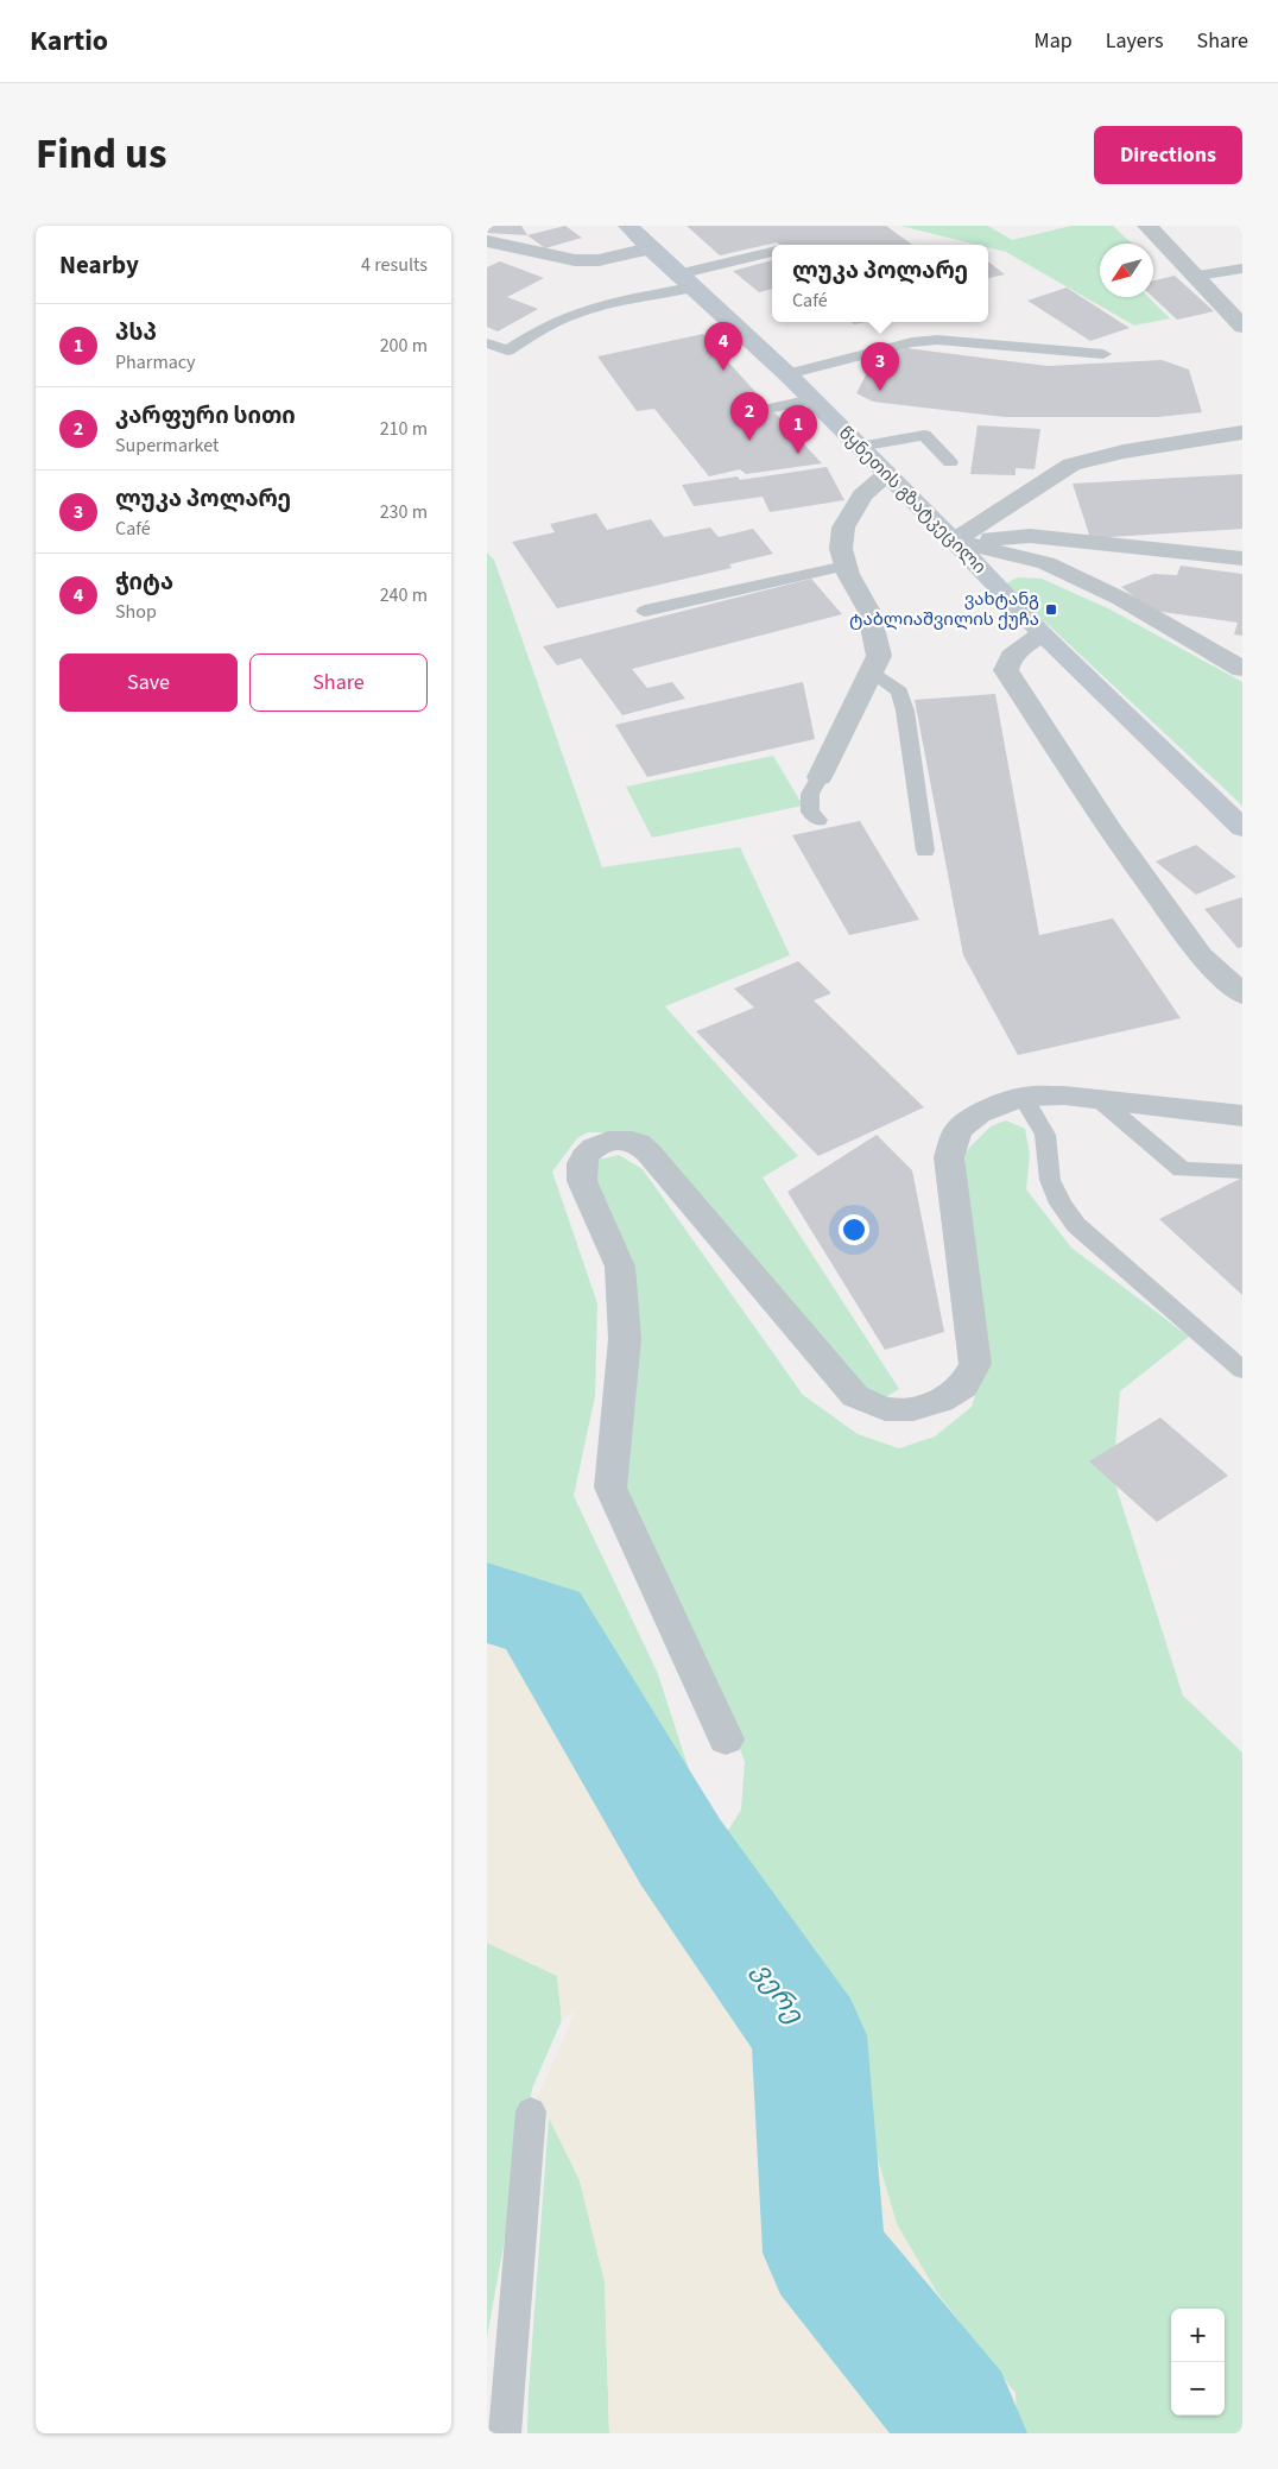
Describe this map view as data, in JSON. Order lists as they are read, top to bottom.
{
  "streets": {
    "main road": ["წყნეთის გზატკეცილი"]
  },
  "water": ["ვერე"],
  "places": {
    "transit": ["ვახტანგ ტაბლიაშვილის ქუჩა"]
  },
  "north": "bottom left",
  "page": {
    "header": "Kartio",
    "nav": ["Map", "Layers", "Share"],
    "title": "Find us",
    "buttons": [
      "Directions",
      ["Save", "Share"]
    ],
    "heading": ["Nearby", "4 results"],
    "popup": ["ლუკა პოლარე", "Café"],
    "list": [
      {
        "mark": "1",
        "name": "პსპ",
        "note": "Pharmacy",
        "value": "200 m"
      },
      {
        "mark": "2",
        "name": "კარფური სითი",
        "note": "Supermarket",
        "value": "210 m"
      },
      {
        "mark": "3",
        "name": "ლუკა პოლარე",
        "note": "Café",
        "value": "230 m"
      },
      {
        "mark": "4",
        "name": "ჭიტა",
        "note": "Shop",
        "value": "240 m"
      }
    ],
    "pins": [
      "4",
      "3",
      "2",
      "1"
    ],
    "map_buttons": ["+", "−"]
  }
}
